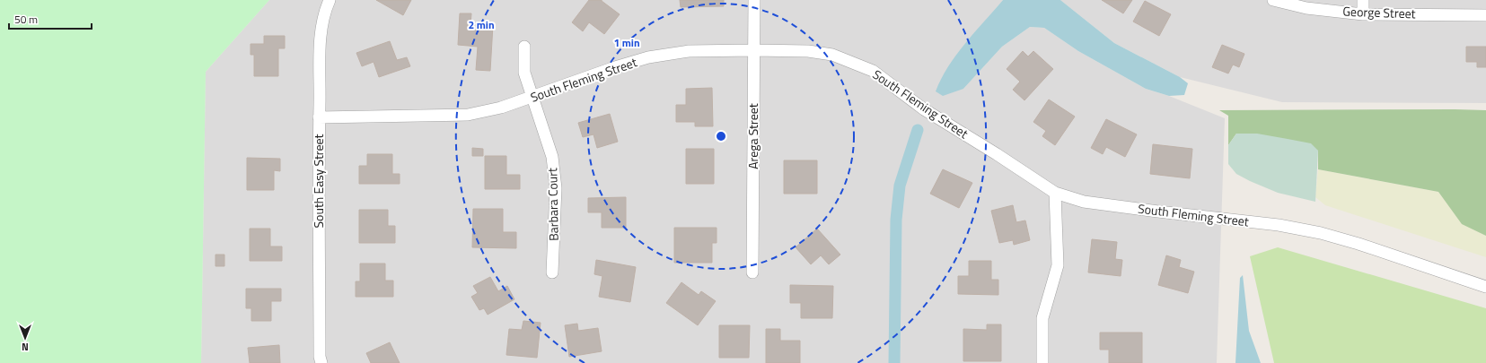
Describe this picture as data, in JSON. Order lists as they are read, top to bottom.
{
  "streets": {
    "street": [
      "George Street",
      "South Fleming Street",
      "Arega Street",
      "South Easy Street",
      "Barbara Court"
    ]
  },
  "crossings": [
    ["South Fleming Street", "Arega Street"],
    ["South Fleming Street", "South Easy Street"],
    ["South Fleming Street", "Barbara Court"]
  ],
  "scale_bar": "50 m",
  "north": "bottom",
  "rings": ["2 min", "1 min"]
}
